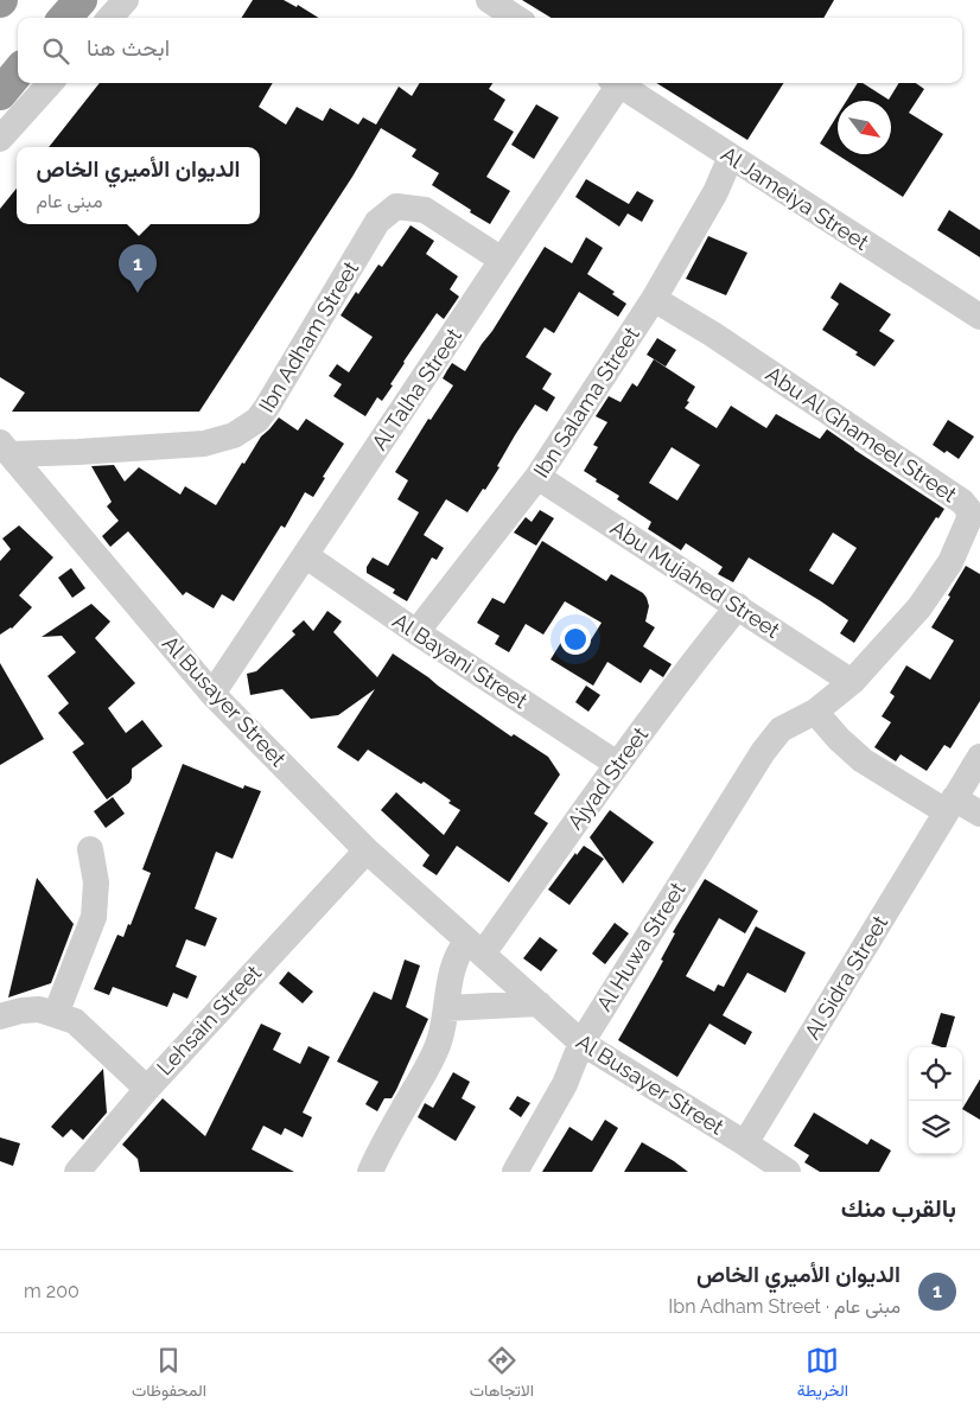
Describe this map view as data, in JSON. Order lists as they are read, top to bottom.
{
  "streets": {
    "street": [
      "Al Jameiya Street",
      "Ibn Adham Street",
      "Al Talha Street",
      "Ibn Salama Street",
      "Abu Al Ghameel Street",
      "Abu Mujahed Street",
      "Al Bayani Street",
      "Al Busayer Street",
      "Ajyad Street",
      "Al Huwa Street",
      "Al Sidra Street",
      "Lehsain Street"
    ]
  },
  "crossings": [
    ["Al Jameiya Street", "Ibn Salama Street"],
    ["Ibn Adham Street", "Al Talha Street"],
    ["Ibn Adham Street", "Al Busayer Street"],
    ["Al Talha Street", "Al Bayani Street"],
    ["Al Talha Street", "Al Busayer Street"],
    ["Ibn Salama Street", "Abu Al Ghameel Street"],
    ["Ibn Salama Street", "Abu Mujahed Street"],
    ["Ibn Salama Street", "Al Bayani Street"],
    ["Abu Al Ghameel Street", "Abu Mujahed Street"],
    ["Abu Al Ghameel Street", "Al Huwa Street"],
    ["Abu Mujahed Street", "Ajyad Street"],
    ["Al Bayani Street", "Ajyad Street"],
    ["Al Busayer Street", "Ajyad Street"],
    ["Al Busayer Street", "Al Huwa Street"],
    ["Al Busayer Street", "Al Sidra Street"],
    ["Al Busayer Street", "Lehsain Street"]
  ],
  "north": "bottom right",
  "page": {
    "search": "ابحث هنا",
    "popup": ["الديوان الأميري الخاص", "مبنى عام"],
    "pins": "1",
    "heading": "بالقرب منك",
    "list": [
      {
        "mark": "1",
        "name": "الديوان الأميري الخاص",
        "note": "مبنى عام · Ibn Adham Street",
        "value": "200 m"
      }
    ],
    "nav": ["الخريطة", "الاتجاهات", "المحفوظات"]
  }
}
